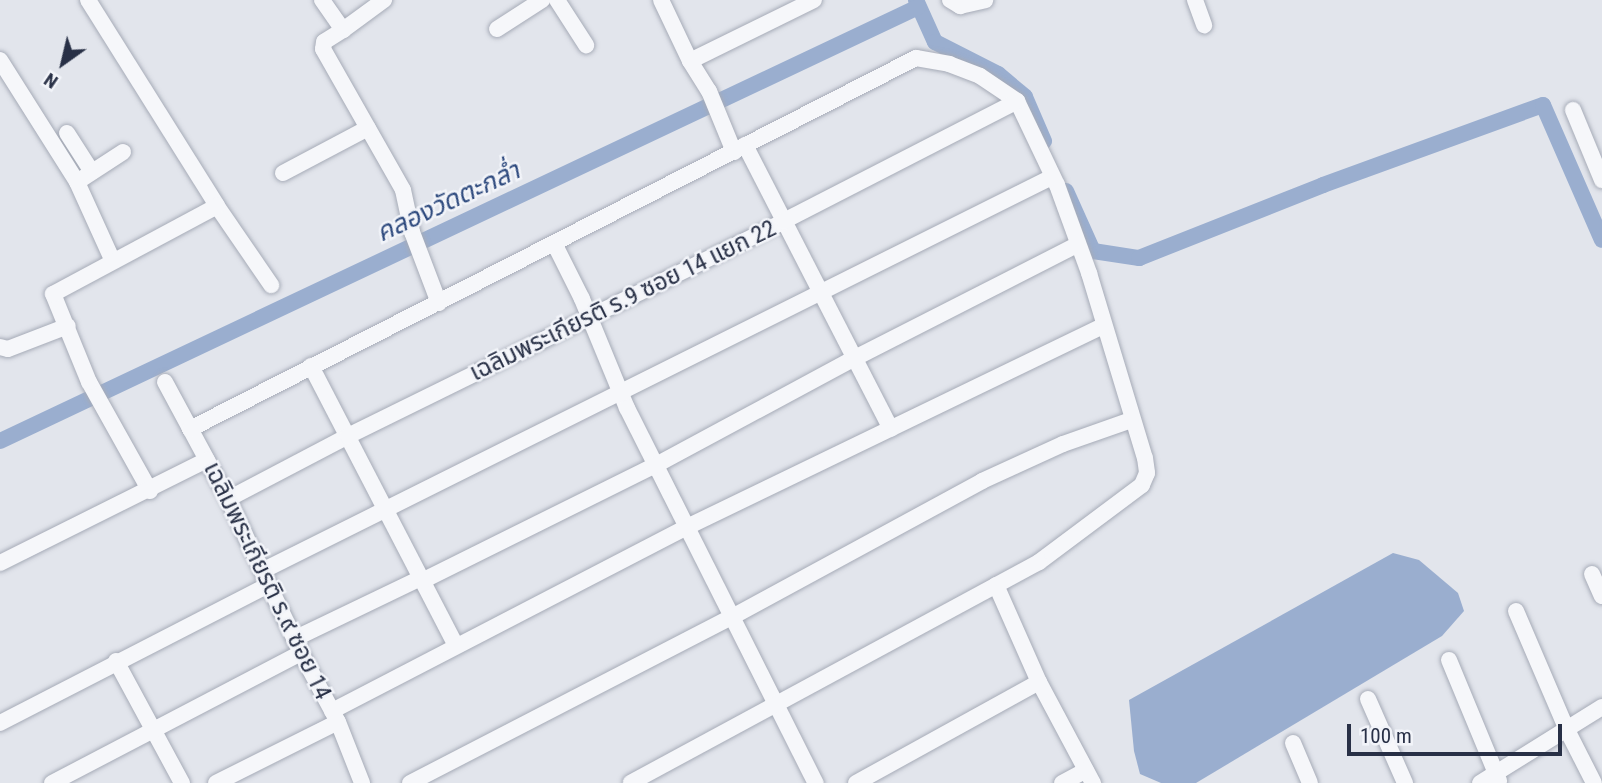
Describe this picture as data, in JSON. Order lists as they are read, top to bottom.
{
  "streets": {
    "street": ["เฉลิมพระเกียรติ ร.9 ซอย 14 แยก 22", "เฉลิมพระเกียรติ ร.๙ ซอย 14"]
  },
  "crossings": [
    ["เฉลิมพระเกียรติ ร.9 ซอย 14 แยก 22", "เฉลิมพระเกียรติ ร.๙ ซอย 14"]
  ],
  "water": ["คลองวัดตะกล่ำ"],
  "scale_bar": "100 m",
  "north": "bottom left"
}
